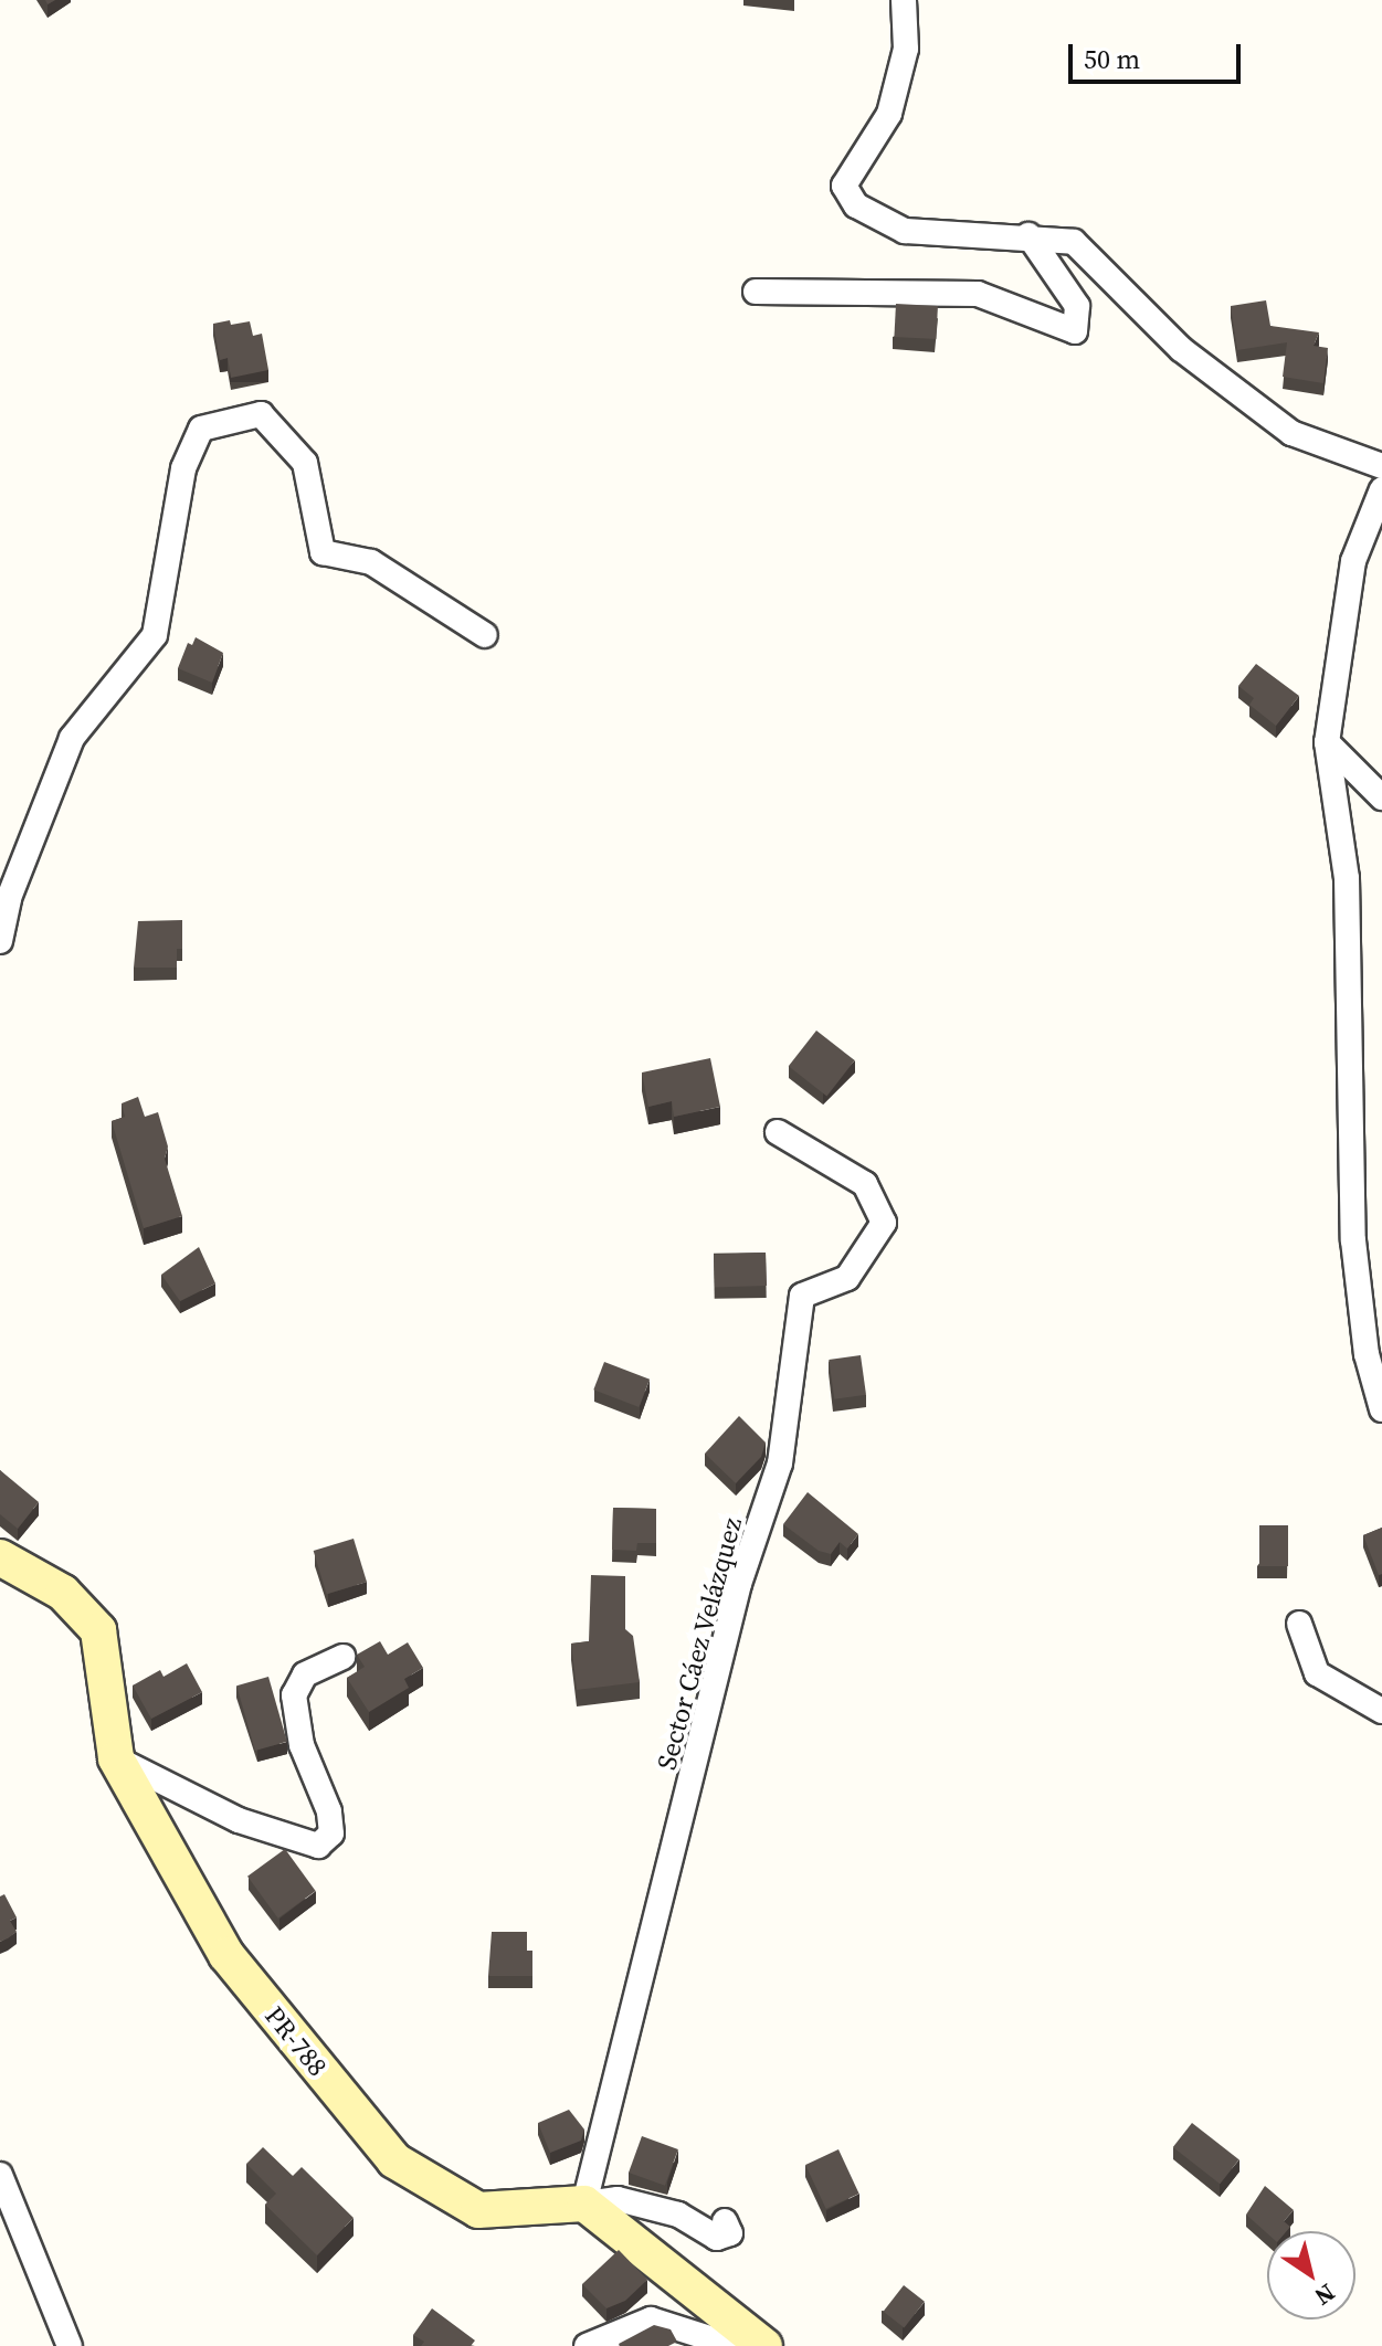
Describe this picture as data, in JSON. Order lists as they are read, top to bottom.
{
  "streets": {
    "street": ["Sector Cáez Velázquez", "PR-788"]
  },
  "crossings": [
    ["Sector Cáez Velázquez", "PR-788"]
  ],
  "scale_bar": "50 m",
  "north": "bottom right"
}
